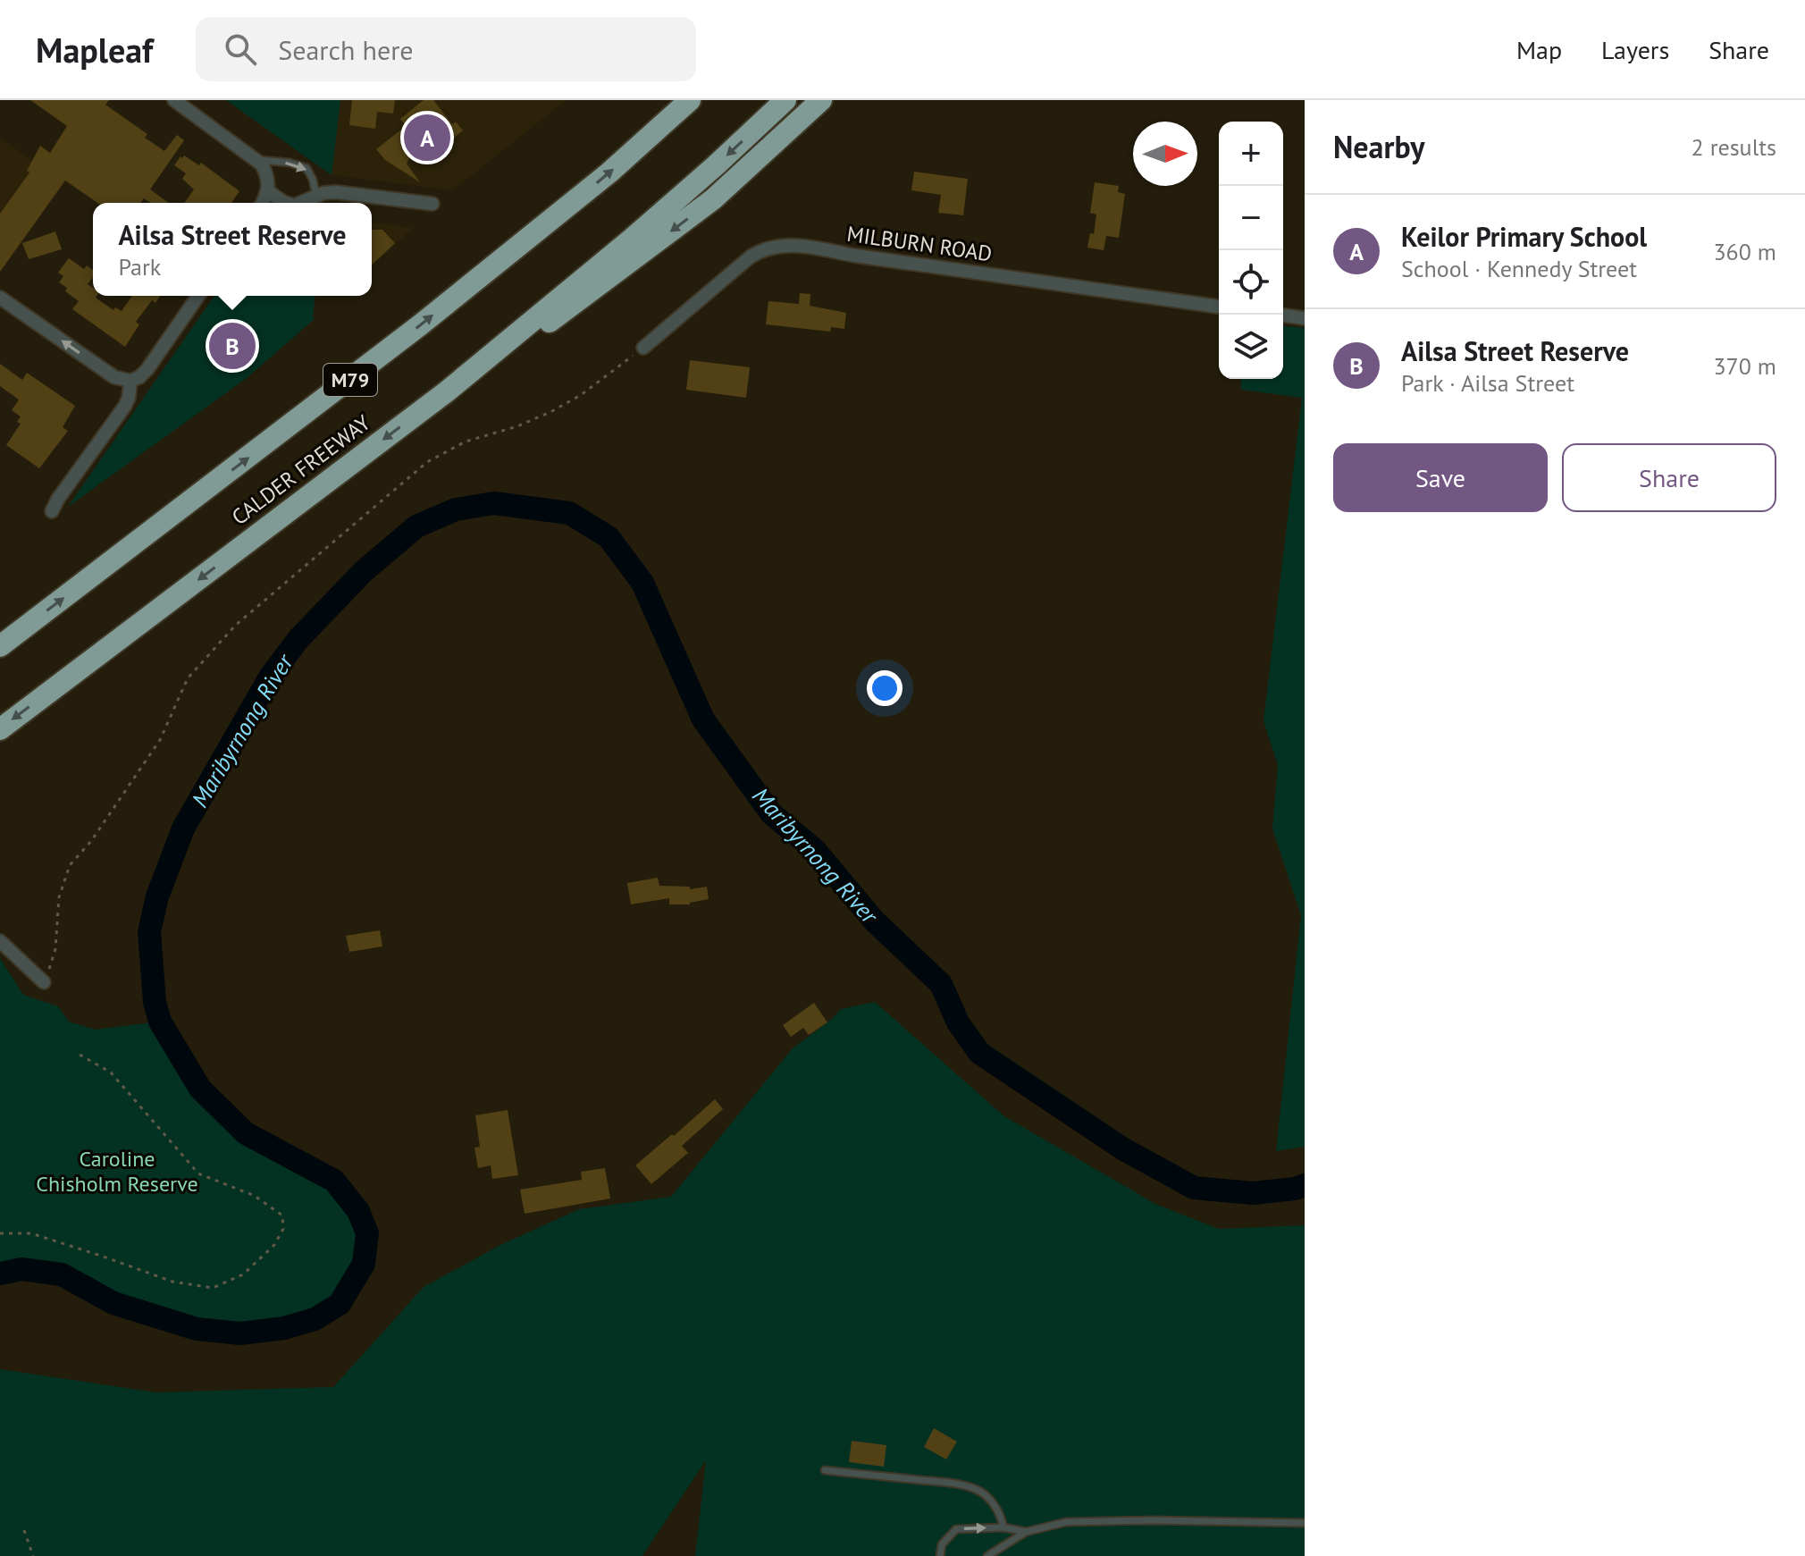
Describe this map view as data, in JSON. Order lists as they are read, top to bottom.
{
  "streets": {
    "highway": ["M79", "CALDER FREEWAY"],
    "street": ["MILBURN ROAD"]
  },
  "water": ["Maribyrnong River"],
  "parks": ["Caroline Chisholm Reserve"],
  "north": "right",
  "page": {
    "header": "Mapleaf",
    "search": "Search here",
    "nav": ["Map", "Layers", "Share"],
    "heading": ["Nearby", "2 results"],
    "pins": ["A", "B"],
    "map_buttons": ["+", "−"],
    "list": [
      {
        "mark": "A",
        "name": "Keilor Primary School",
        "note": "School · Kennedy Street",
        "value": "360 m"
      },
      {
        "mark": "B",
        "name": "Ailsa Street Reserve",
        "note": "Park · Ailsa Street",
        "value": "370 m"
      }
    ],
    "popup": ["Ailsa Street Reserve", "Park"],
    "buttons": ["Save", "Share"]
  }
}
